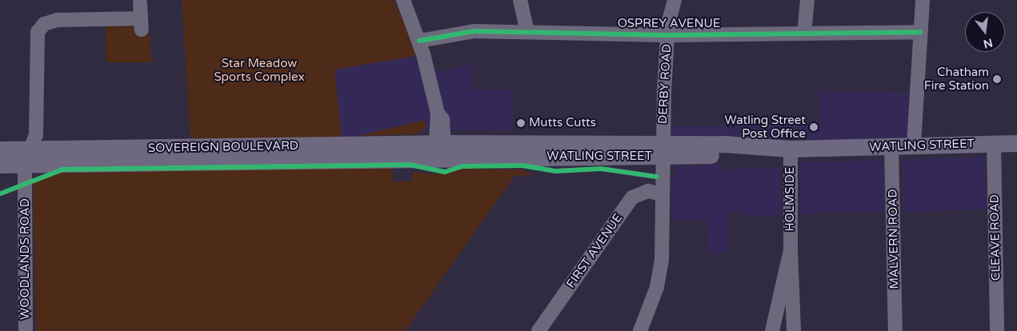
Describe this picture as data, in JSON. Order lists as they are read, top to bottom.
{
  "streets": {
    "main road": ["WATLING STREET", "SOVEREIGN BOULEVARD"],
    "street": [
      "OSPREY AVENUE",
      "DERBY ROAD",
      "HOLMSIDE",
      "CLEAVE ROAD",
      "MALVERN ROAD",
      "FIRST AVENUE",
      "WOODLANDS ROAD"
    ]
  },
  "crossings": [
    ["OSPREY AVENUE", "DERBY ROAD"],
    ["DERBY ROAD", "WATLING STREET"],
    ["DERBY ROAD", "FIRST AVENUE"],
    ["WATLING STREET", "SOVEREIGN BOULEVARD"],
    ["WATLING STREET", "HOLMSIDE"],
    ["WATLING STREET", "CLEAVE ROAD"],
    ["WATLING STREET", "MALVERN ROAD"],
    ["SOVEREIGN BOULEVARD", "WOODLANDS ROAD"]
  ],
  "parks": ["Star Meadow Sports Complex"],
  "places": ["Chatham Fire Station", "Mutts Cutts", "Watling Street Post Office"],
  "north": "bottom"
}
